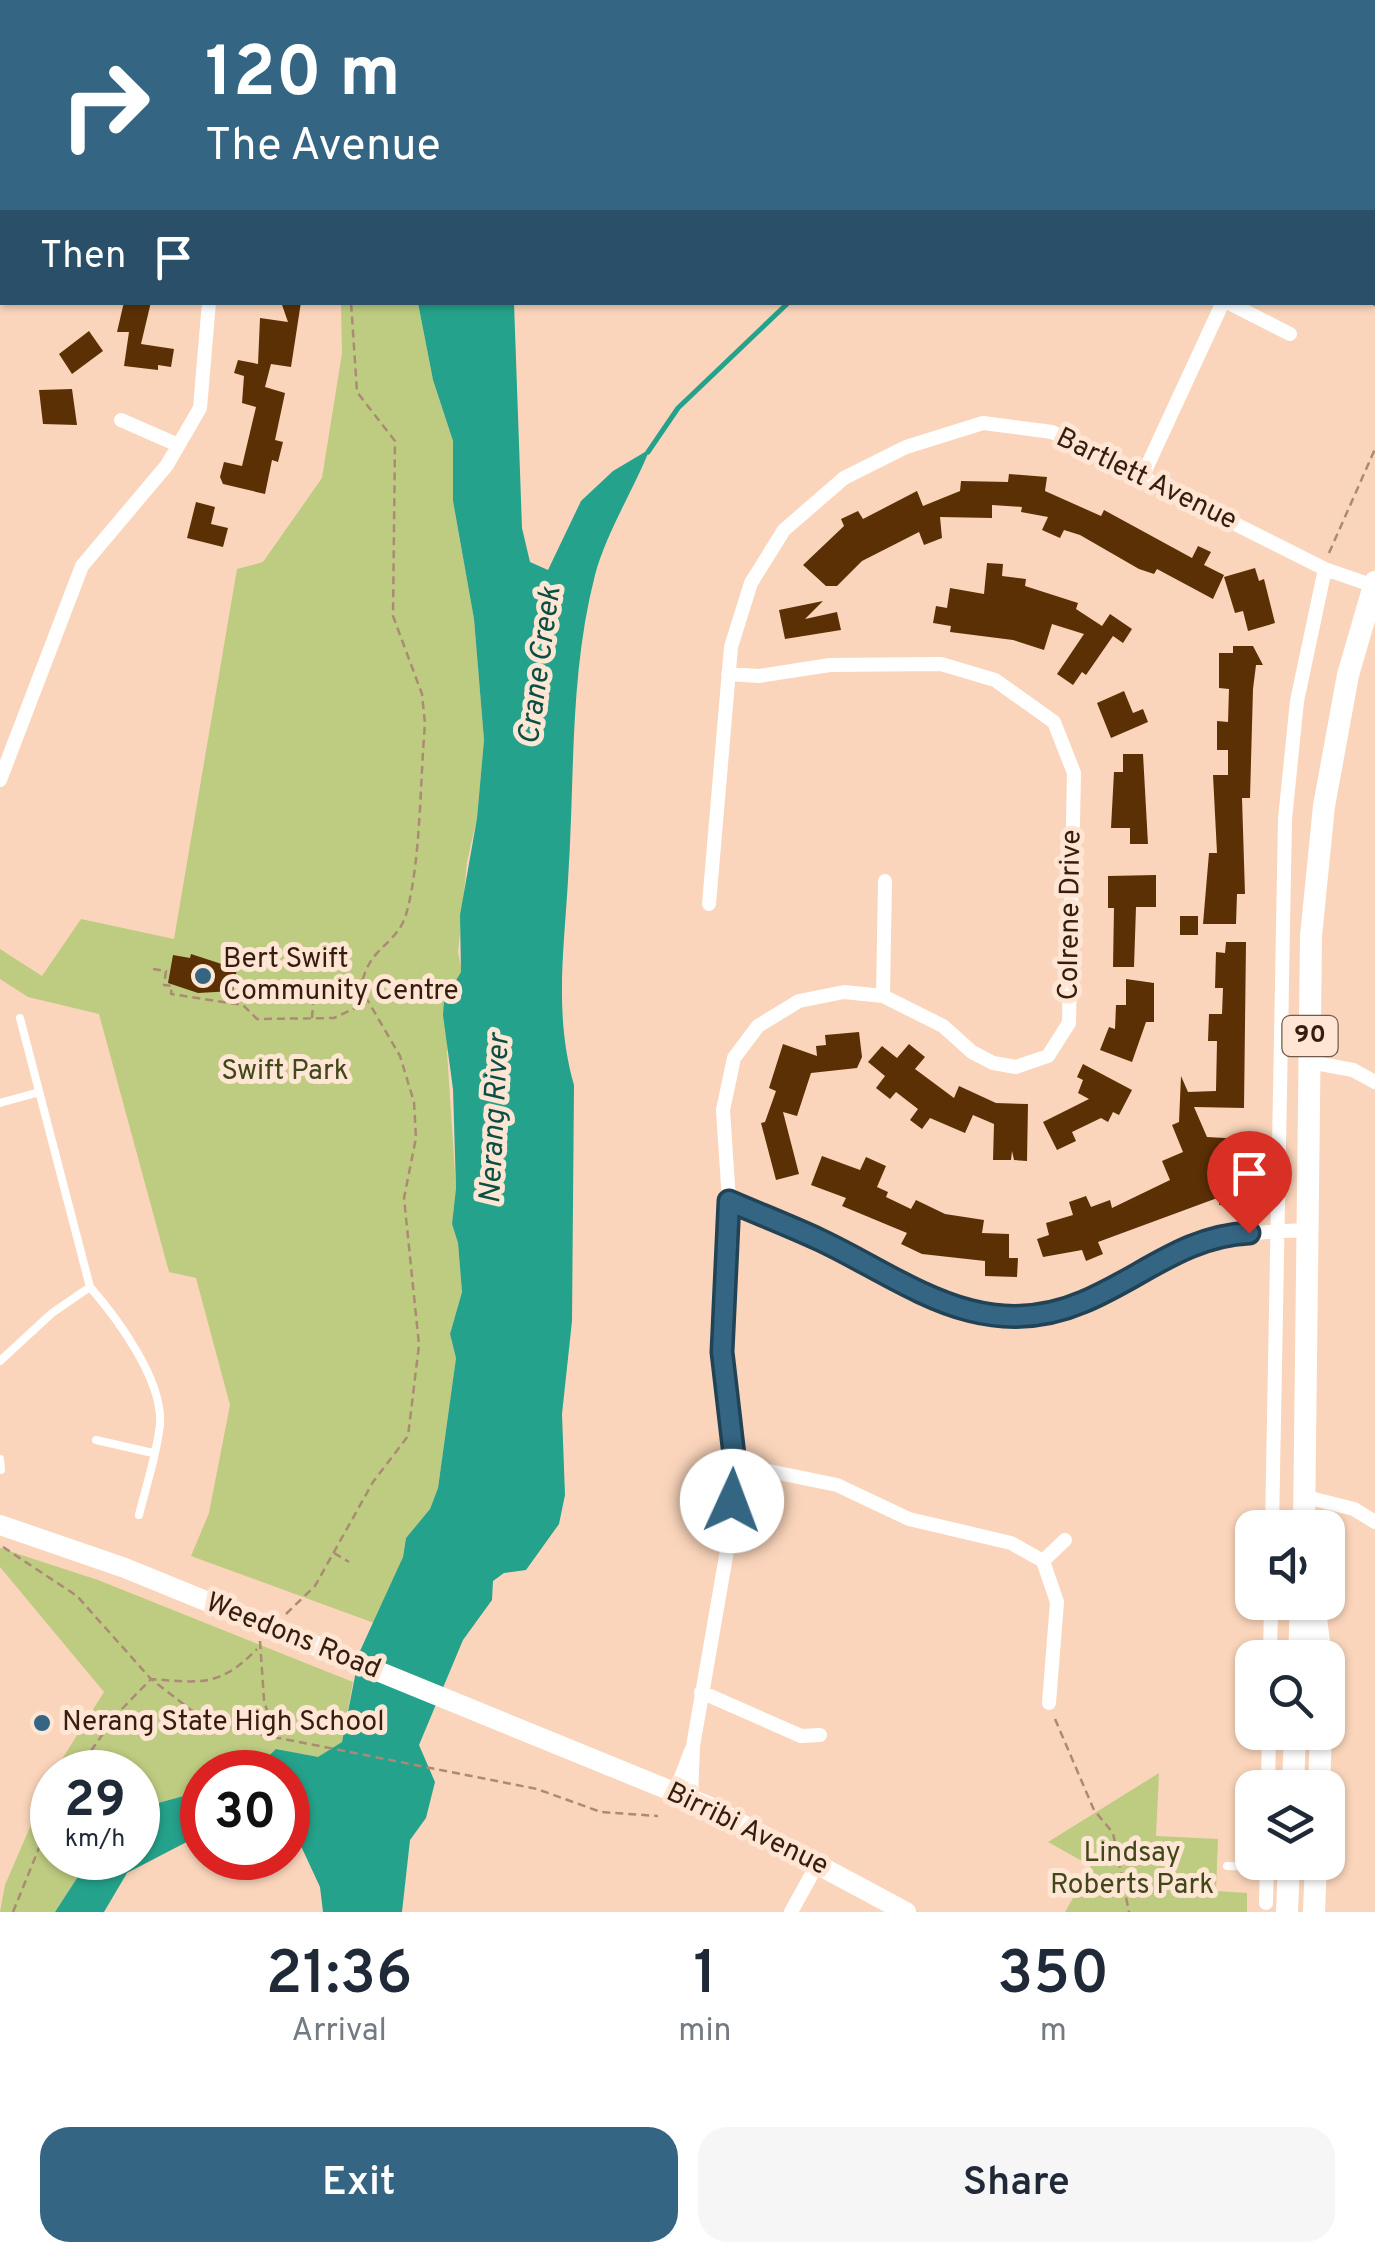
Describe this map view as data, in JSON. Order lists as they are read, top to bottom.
{
  "streets": {
    "main road": ["90"],
    "street": [
      "Bartlett Avenue",
      "Colrene Drive",
      "Weedons Road",
      "Birribi Avenue"
    ]
  },
  "crossings": [
    ["Bartlett Avenue", "Colrene Drive"],
    ["Bartlett Avenue", "90"],
    ["Colrene Drive", "Birribi Avenue"],
    ["Weedons Road", "Birribi Avenue"]
  ],
  "water": ["Crane Creek", "Nerang River"],
  "parks": ["Swift Park", "Lindsay Roberts Park"],
  "places": ["Bert Swift Community Centre", "Nerang State High School"],
  "page": {
    "turn": ["120 m", "The Avenue"],
    "then": "Then",
    "speed": "29 km/h",
    "limit": "30",
    "eta": [
      "21:36",
      "Arrival",
      "1",
      "min",
      "350",
      "m"
    ],
    "buttons": ["Exit", "Share"]
  }
}
